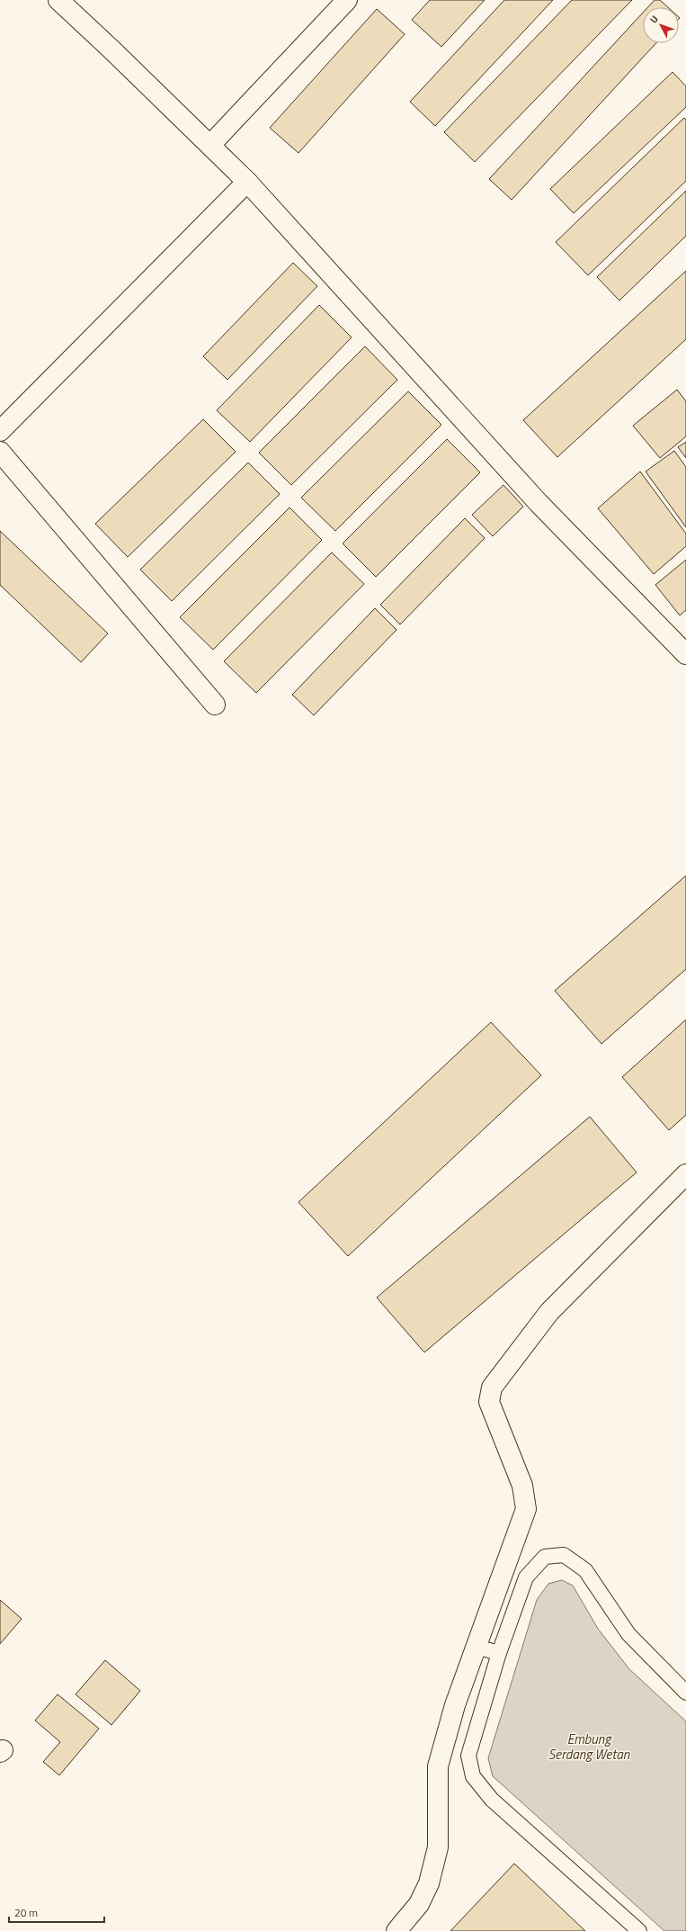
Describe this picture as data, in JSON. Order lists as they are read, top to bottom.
{
  "water": ["Embung Serdang Wetan"],
  "scale_bar": "20 m",
  "north": "top left"
}
